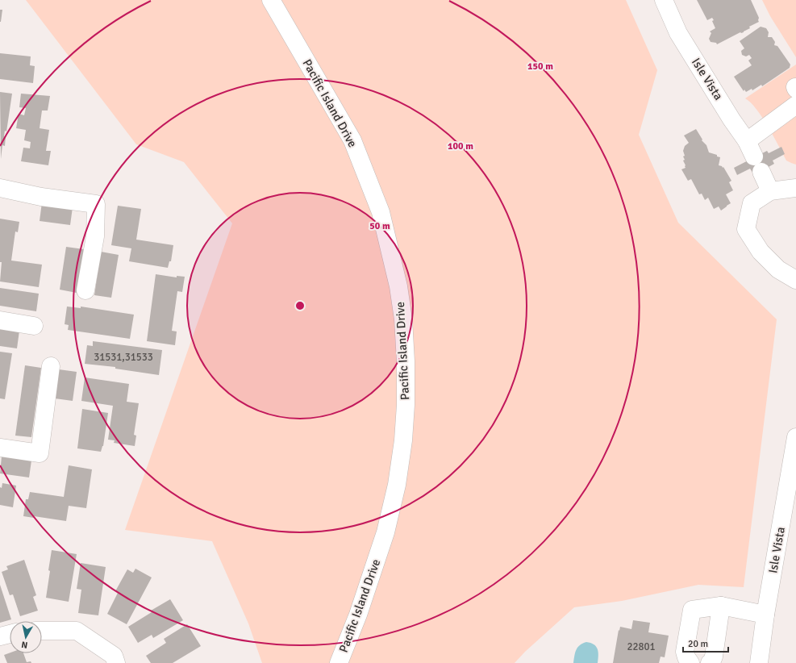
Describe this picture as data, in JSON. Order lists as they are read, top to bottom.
{
  "streets": {
    "main road": ["Isle Vista", "Pacific Island Drive"]
  },
  "house_numbers": ["31531,31533", "22801"],
  "scale_bar": "20 m",
  "north": "bottom",
  "rings": ["150 m", "100 m", "50 m"]
}
